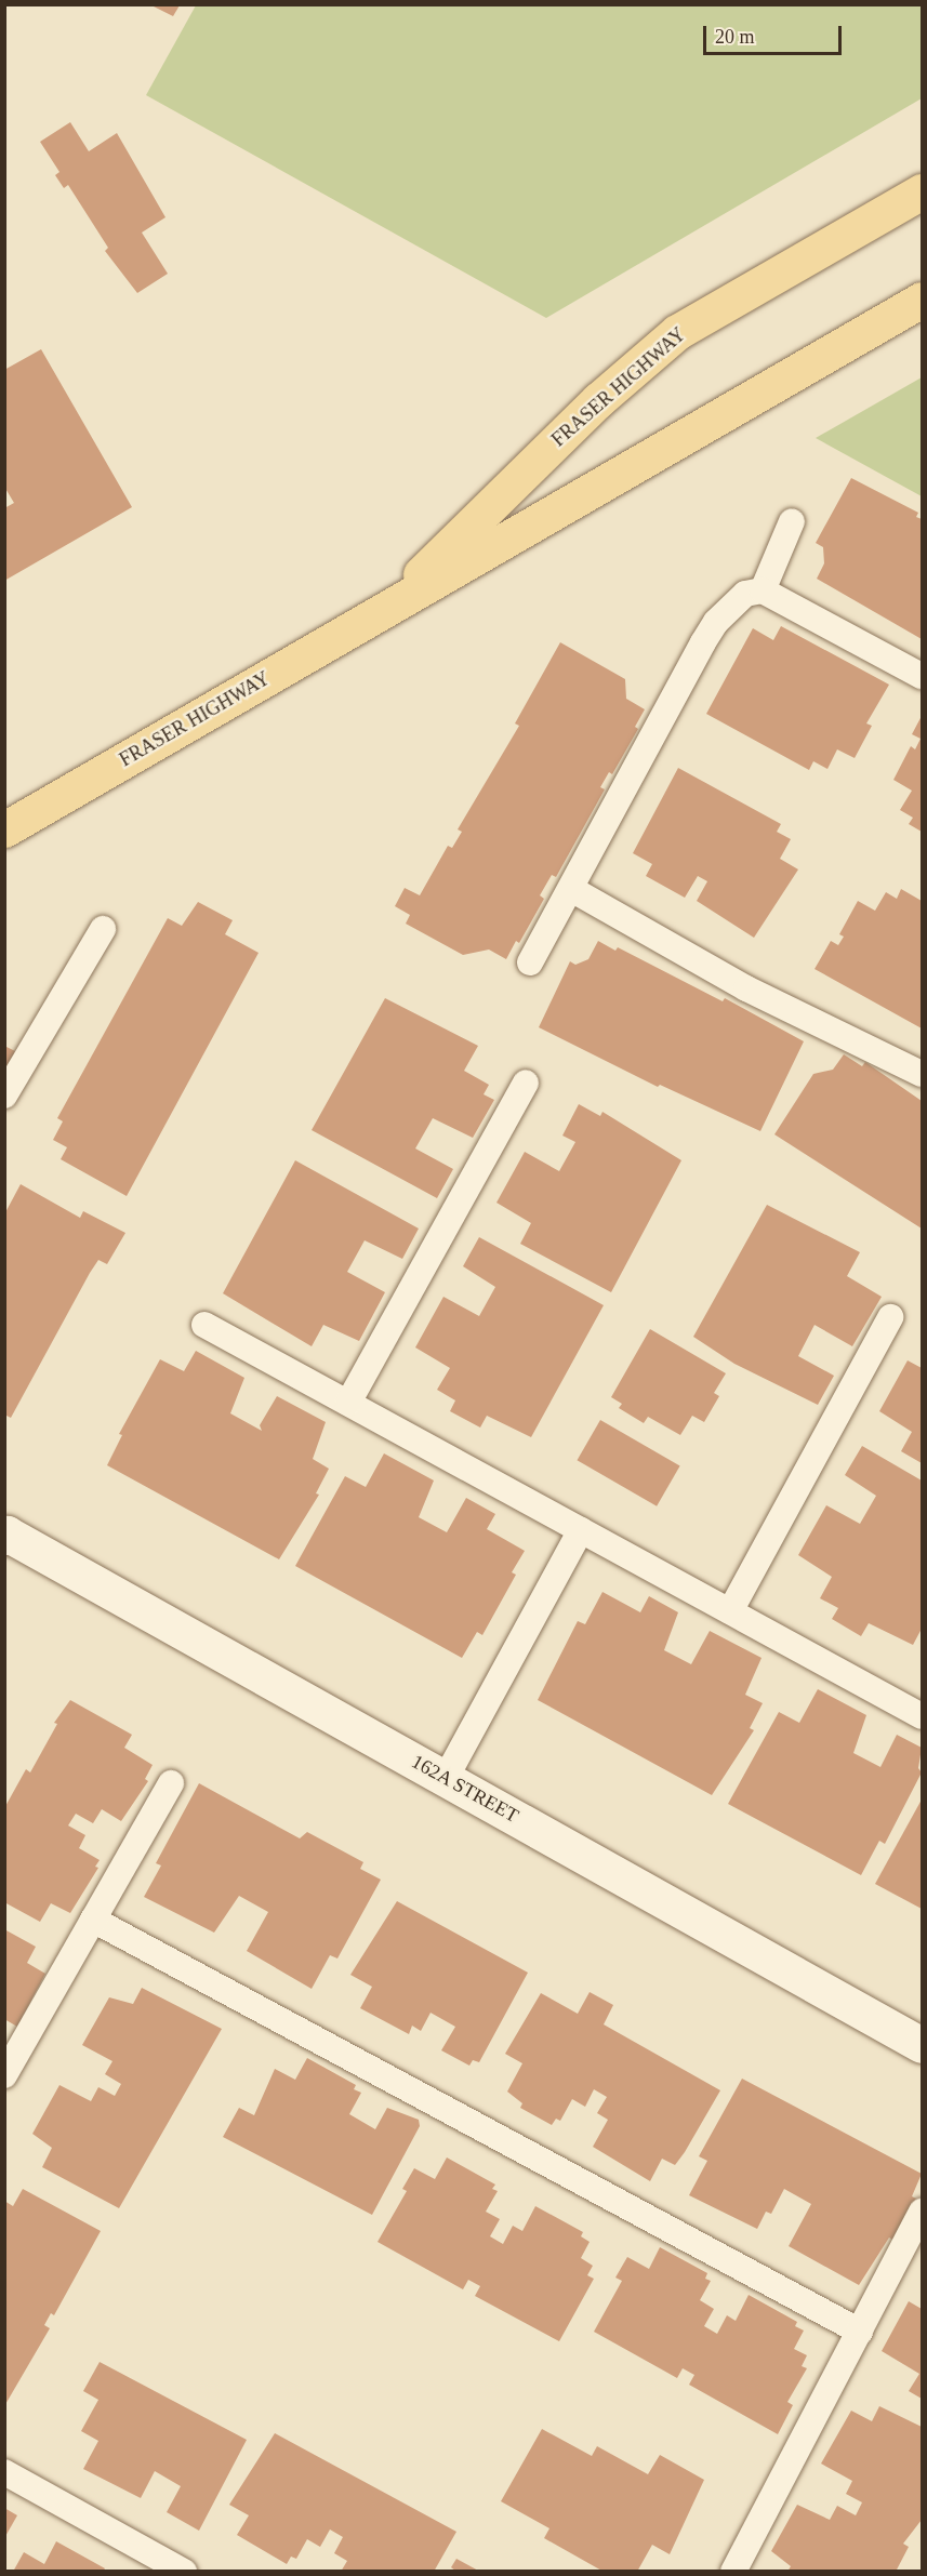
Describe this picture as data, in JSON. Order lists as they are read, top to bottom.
{
  "streets": {
    "main road": ["FRASER HIGHWAY"],
    "street": ["162A STREET"]
  },
  "scale_bar": "20 m"
}
